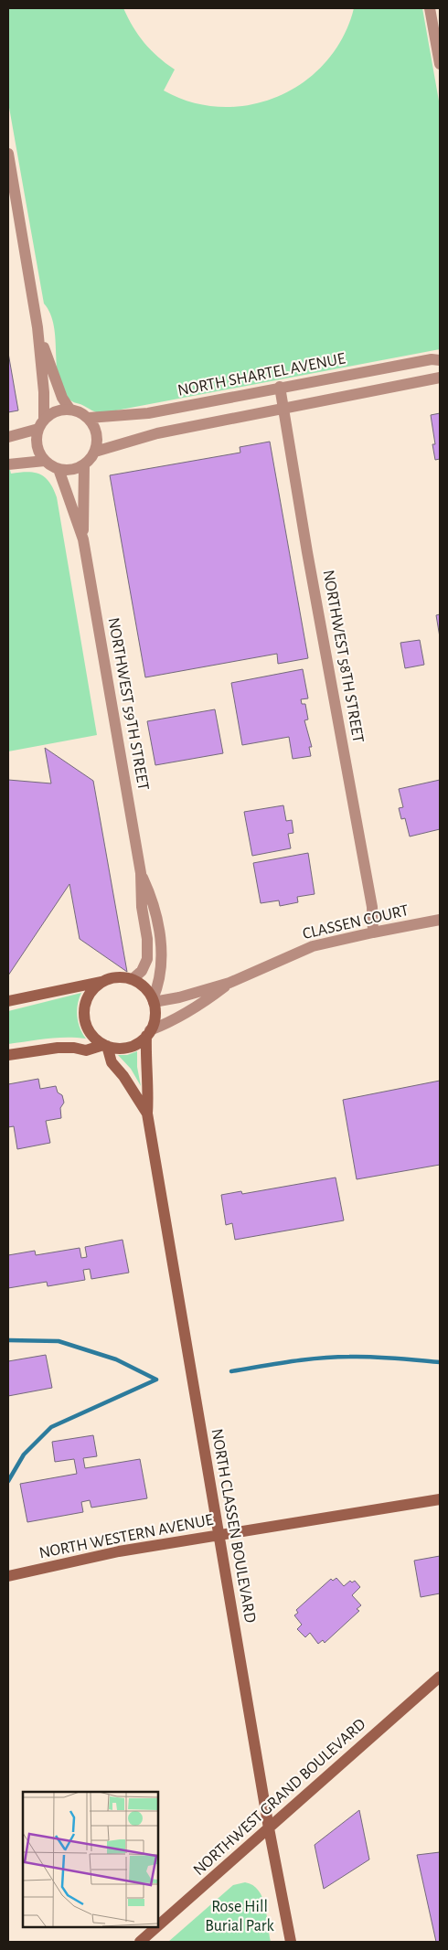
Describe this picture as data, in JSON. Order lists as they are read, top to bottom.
{
  "streets": {
    "main road": ["NORTH CLASSEN BOULEVARD", "NORTH WESTERN AVENUE", "NORTHWEST GRAND BOULEVARD"],
    "street": [
      "NORTH SHARTEL AVENUE",
      "NORTHWEST 58TH STREET",
      "NORTHWEST 59TH STREET",
      "CLASSEN COURT"
    ]
  },
  "crossings": [
    ["NORTH SHARTEL AVENUE", "NORTHWEST 58TH STREET"],
    ["NORTH SHARTEL AVENUE", "NORTHWEST 59TH STREET"],
    ["NORTHWEST 58TH STREET", "CLASSEN COURT"],
    ["NORTHWEST 59TH STREET", "CLASSEN COURT"],
    ["NORTHWEST 59TH STREET", "NORTH CLASSEN BOULEVARD"],
    ["CLASSEN COURT", "NORTH CLASSEN BOULEVARD"],
    ["NORTH CLASSEN BOULEVARD", "NORTH WESTERN AVENUE"],
    ["NORTH CLASSEN BOULEVARD", "NORTHWEST GRAND BOULEVARD"]
  ],
  "parks": ["Rose Hill Burial Park"]
}
